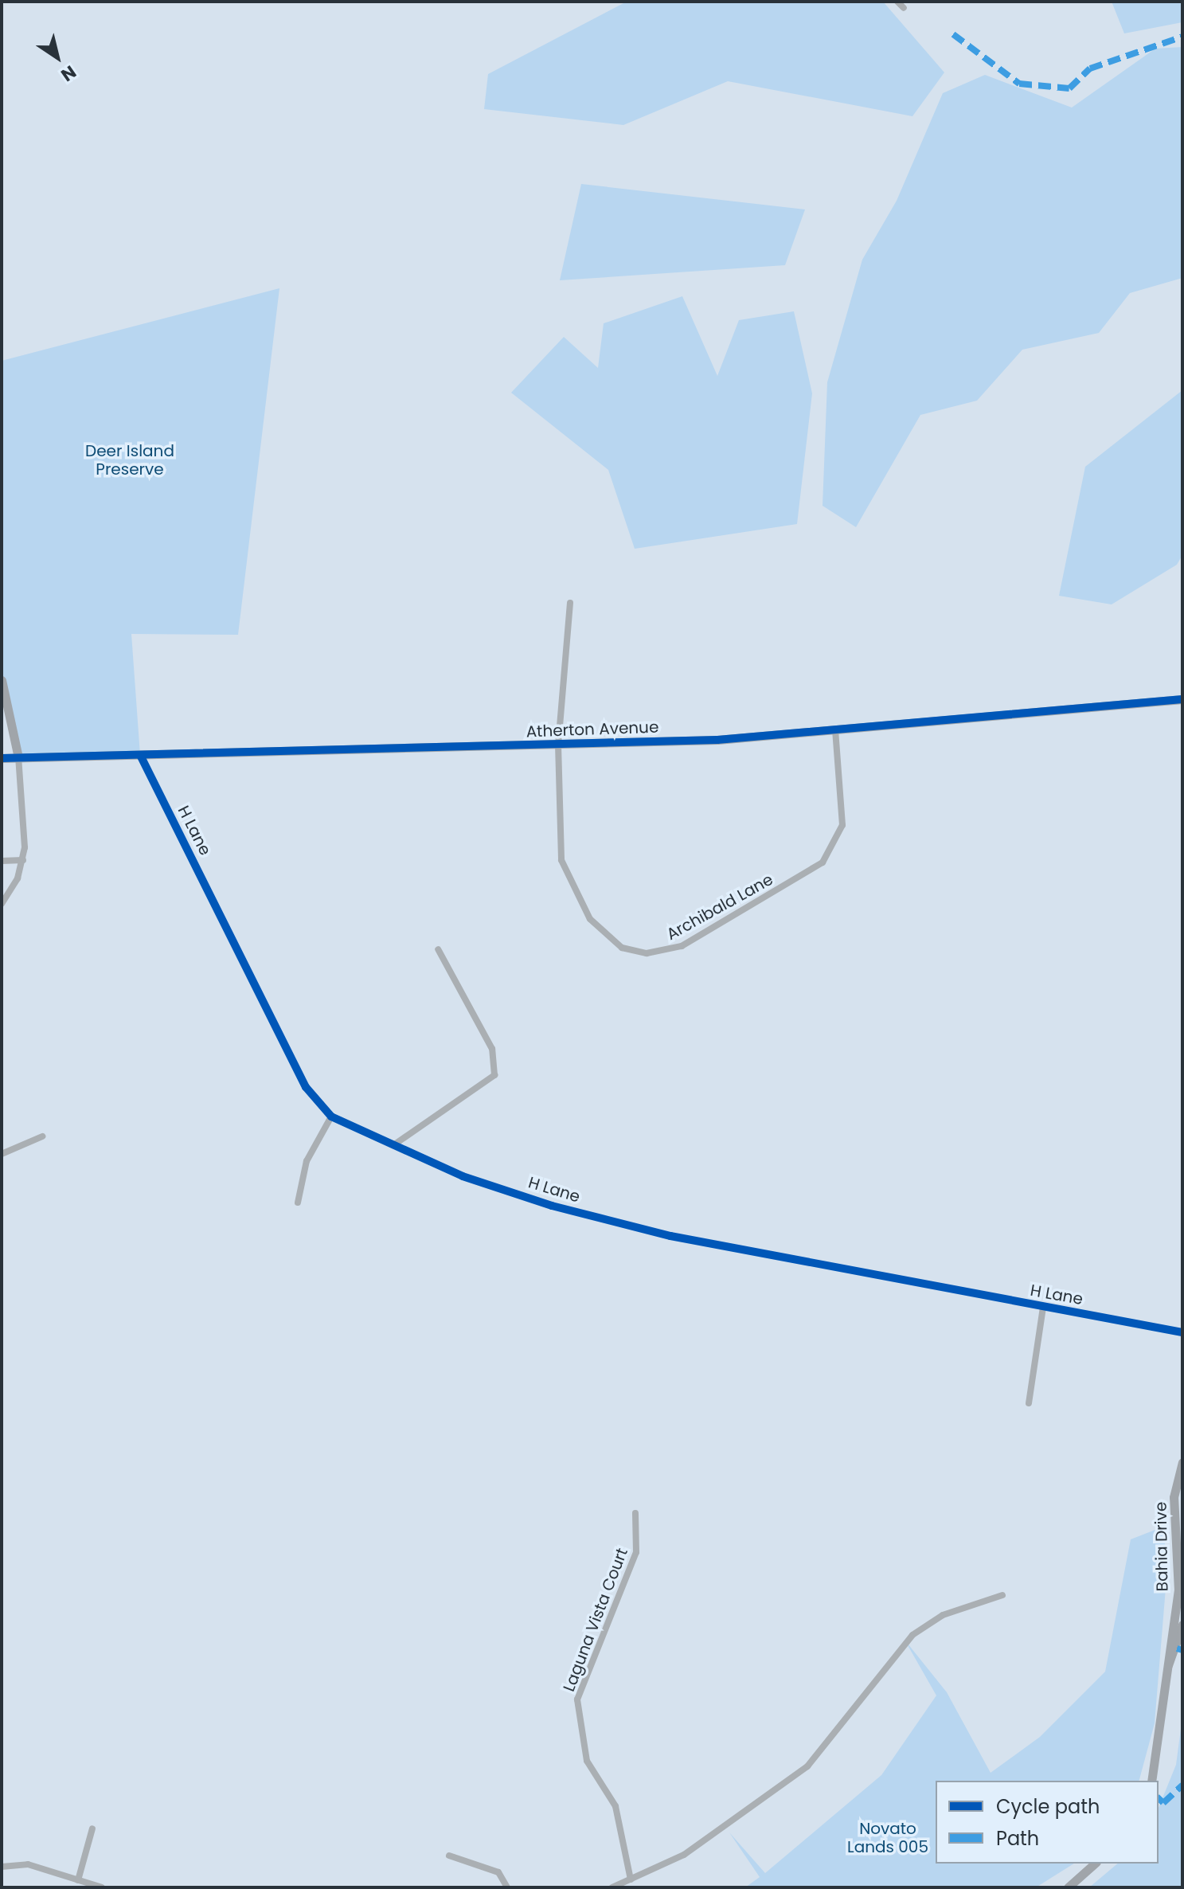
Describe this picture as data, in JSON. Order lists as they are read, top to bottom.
{
  "streets": {
    "main road": ["Atherton Avenue", "Bahia Drive"],
    "street": ["H Lane", "Archibald Lane", "Laguna Vista Court"]
  },
  "crossings": [
    ["Atherton Avenue", "H Lane"],
    ["Atherton Avenue", "Archibald Lane"]
  ],
  "parks": ["Deer Island Preserve", "Novato Lands 005"],
  "legend": ["Cycle path", "Path"],
  "north": "bottom right"
}
